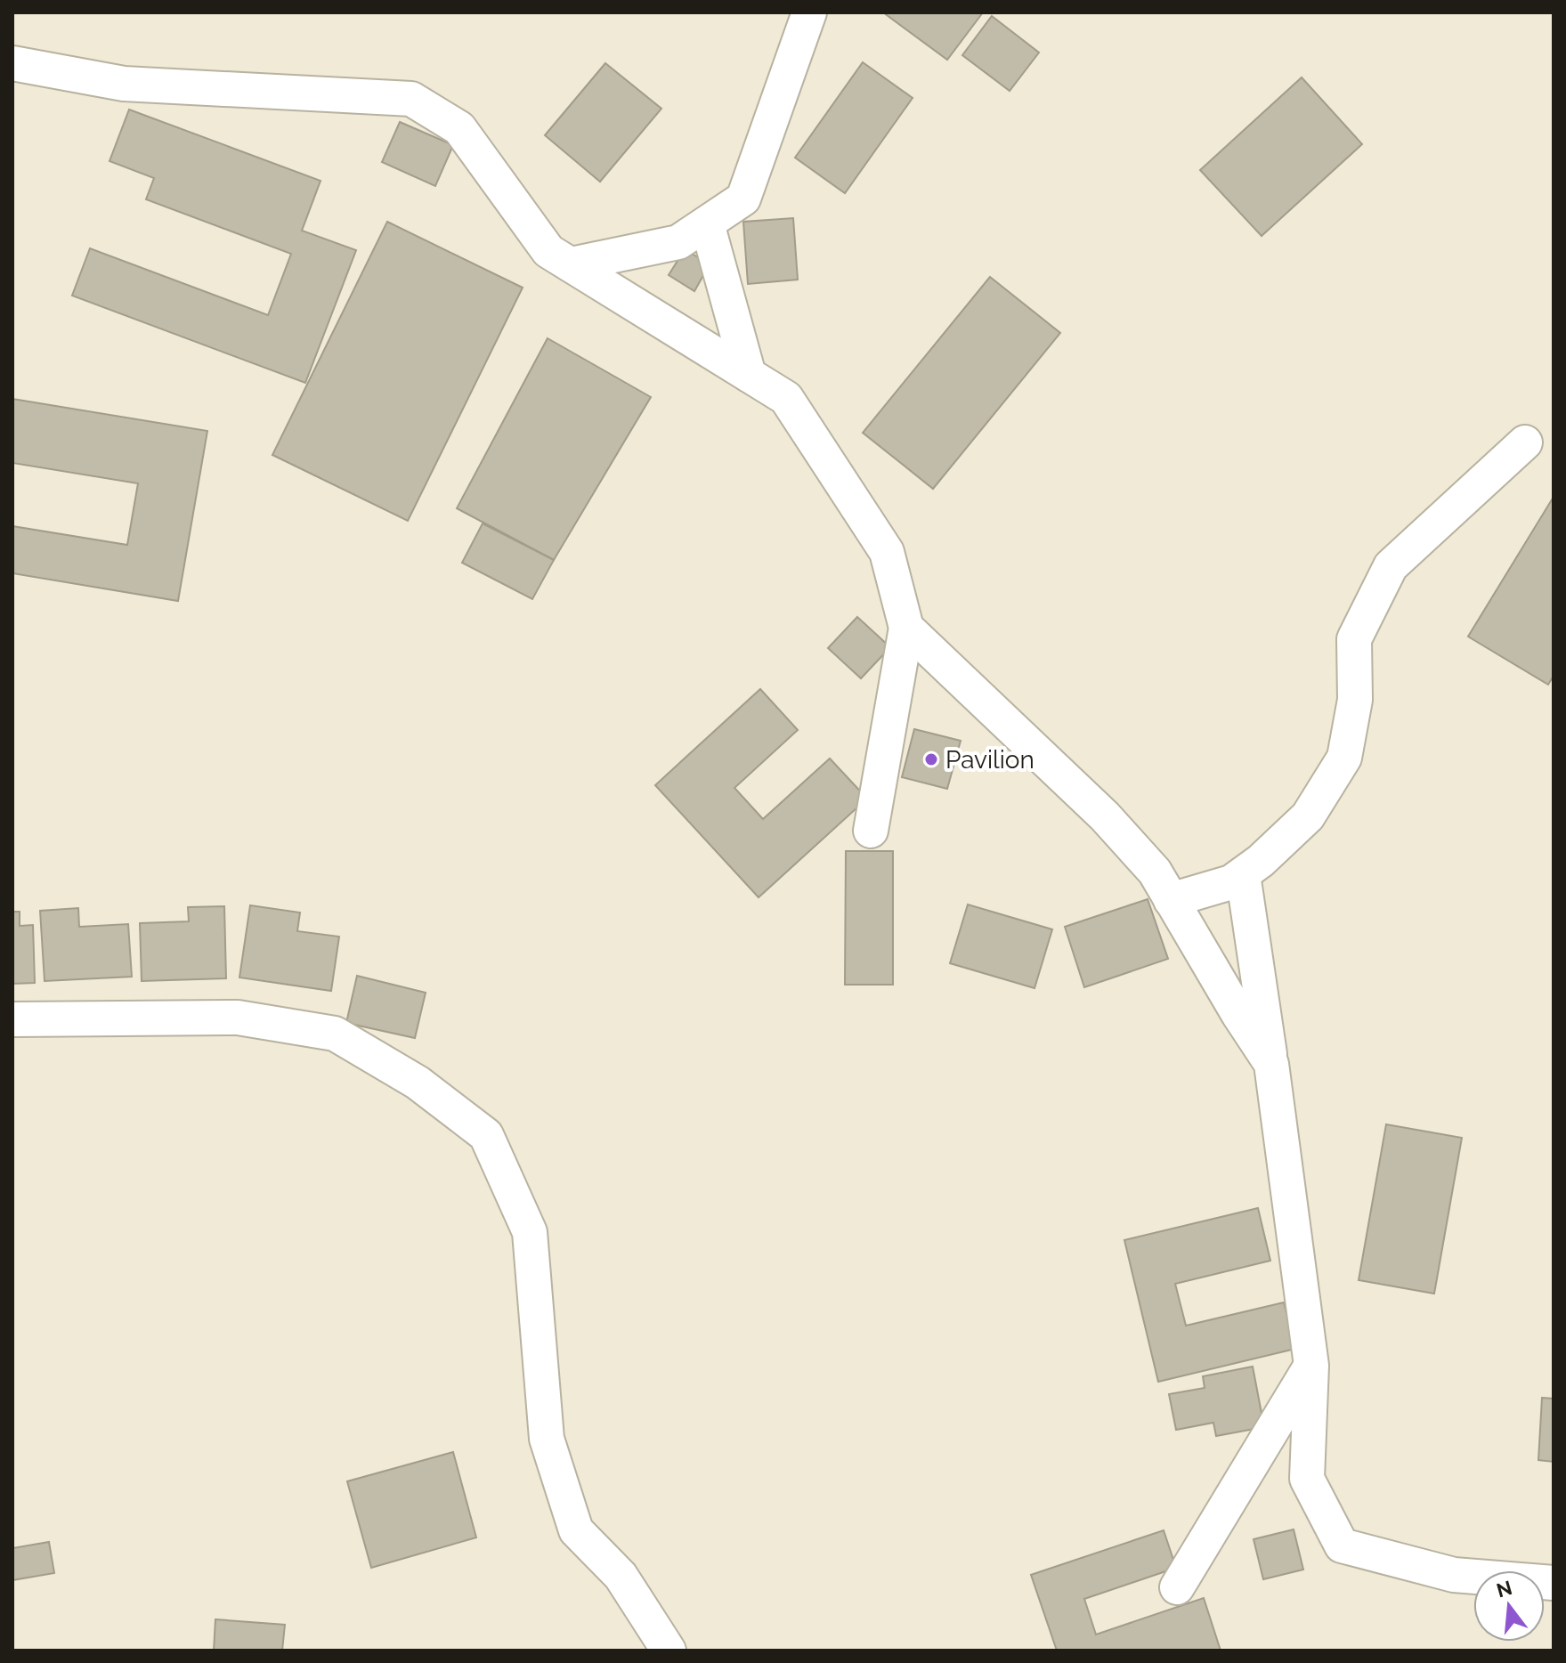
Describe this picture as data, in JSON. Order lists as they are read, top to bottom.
{
  "places": ["Pavilion"],
  "north": "top"
}
